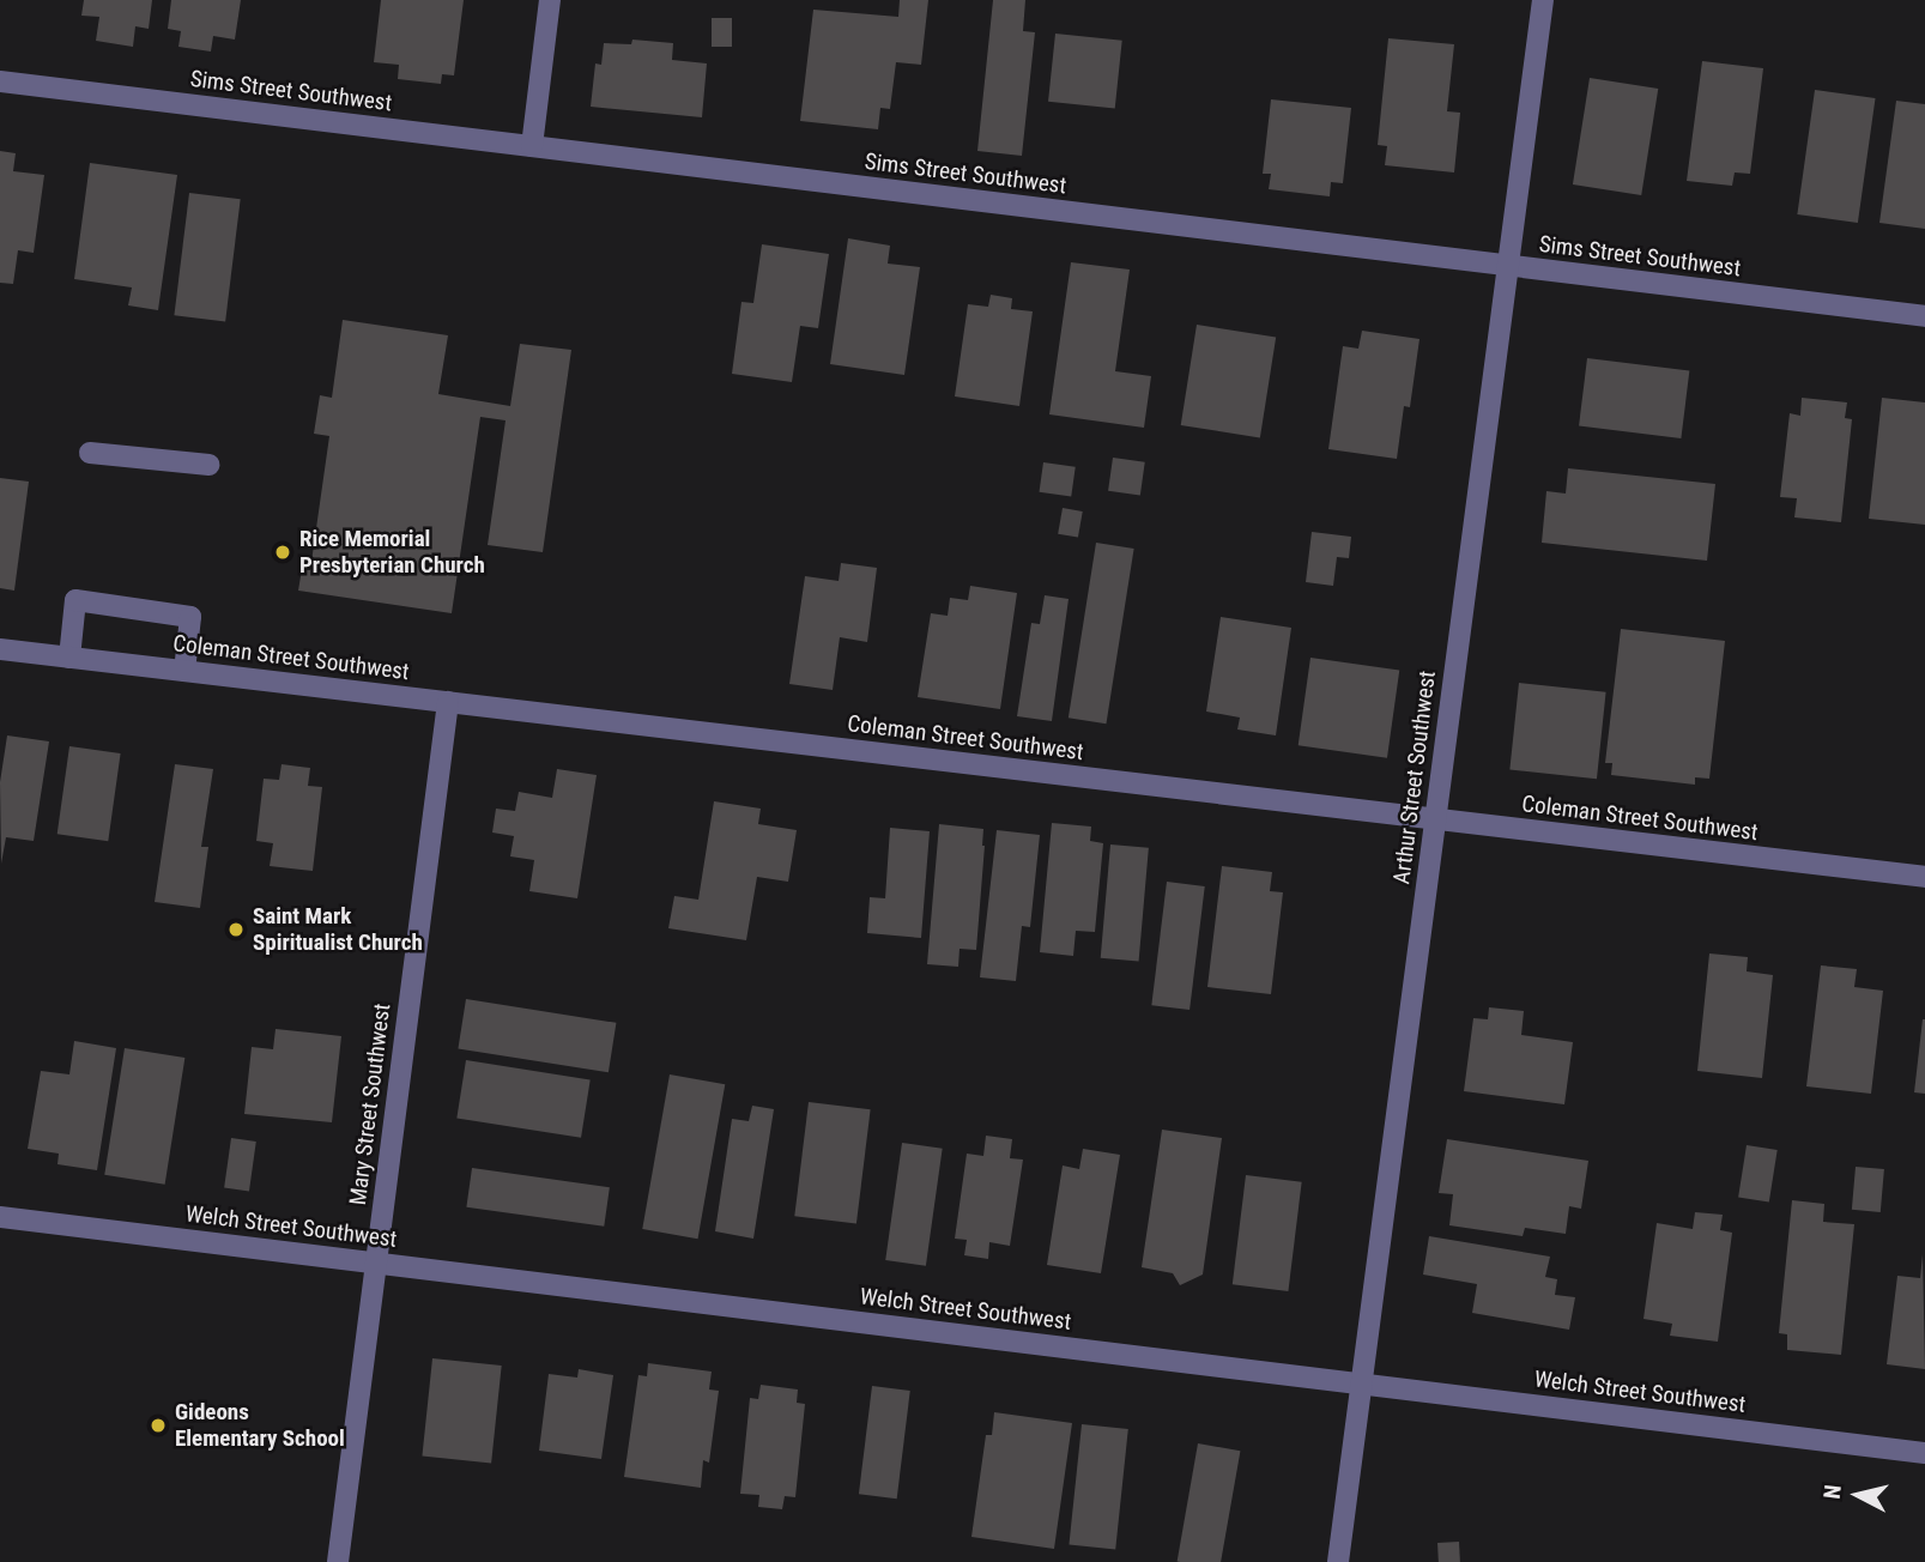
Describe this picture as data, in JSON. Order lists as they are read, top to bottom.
{
  "streets": {
    "street": [
      "Sims Street Southwest",
      "Coleman Street Southwest",
      "Arthur Street Southwest",
      "Mary Street Southwest",
      "Welch Street Southwest"
    ]
  },
  "crossings": [
    ["Sims Street Southwest", "Arthur Street Southwest"],
    ["Coleman Street Southwest", "Arthur Street Southwest"],
    ["Coleman Street Southwest", "Mary Street Southwest"],
    ["Arthur Street Southwest", "Welch Street Southwest"],
    ["Mary Street Southwest", "Welch Street Southwest"]
  ],
  "places": ["Rice Memorial Presbyterian Church", "Saint Mark Spiritualist Church", "Gideons Elementary School"],
  "north": "left"
}
